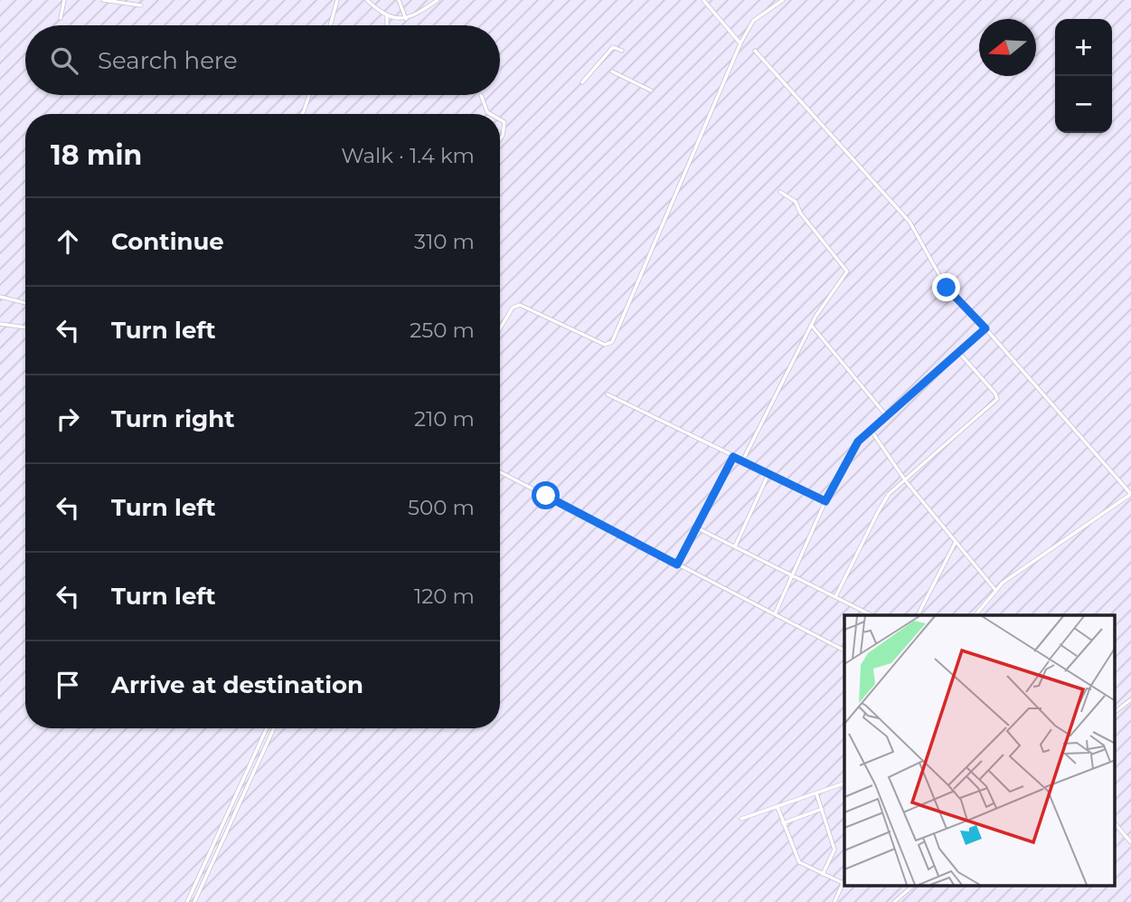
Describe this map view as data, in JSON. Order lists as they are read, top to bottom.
{
  "north": "left",
  "page": {
    "map_buttons": ["+", "−"],
    "search": "Search here",
    "heading": ["18 min", "Walk · 1.4 km"],
    "list": [
      ["Continue", "310 m"],
      ["Turn left", "250 m"],
      ["Turn right", "210 m"],
      ["Turn left", "500 m"],
      ["Turn left", "120 m"],
      "Arrive at destination"
    ]
  }
}
